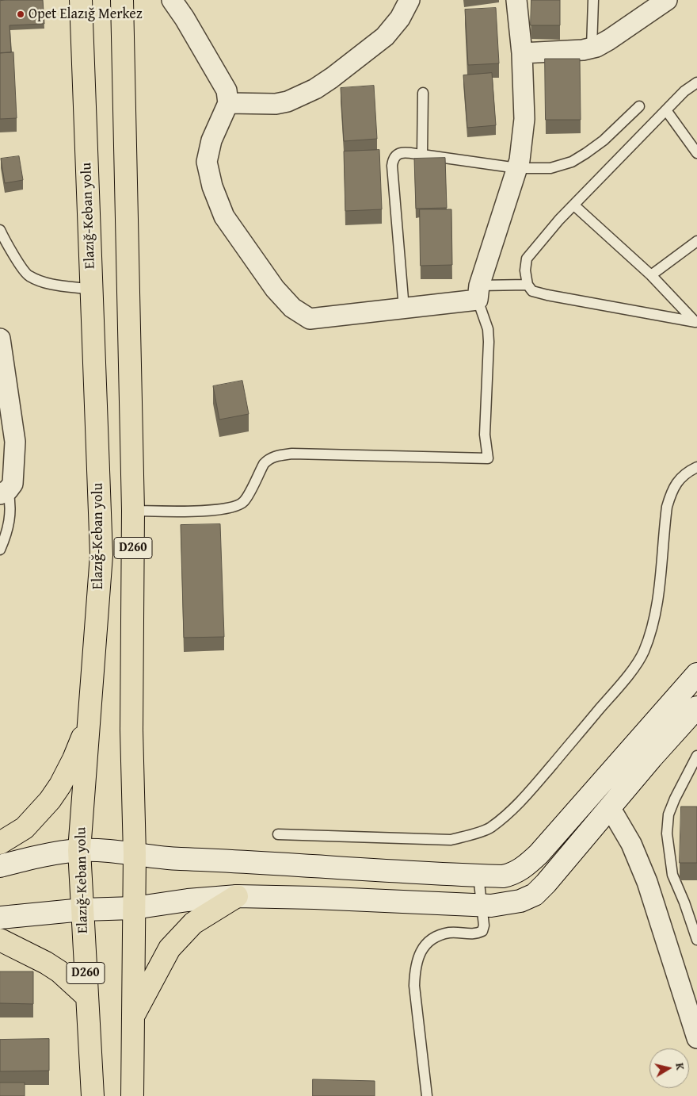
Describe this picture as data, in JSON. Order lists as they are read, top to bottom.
{
  "streets": {
    "highway": ["Elazığ-Keban yolu", "D260"]
  },
  "places": ["Opet Elazığ Merkez"],
  "north": "right"
}
